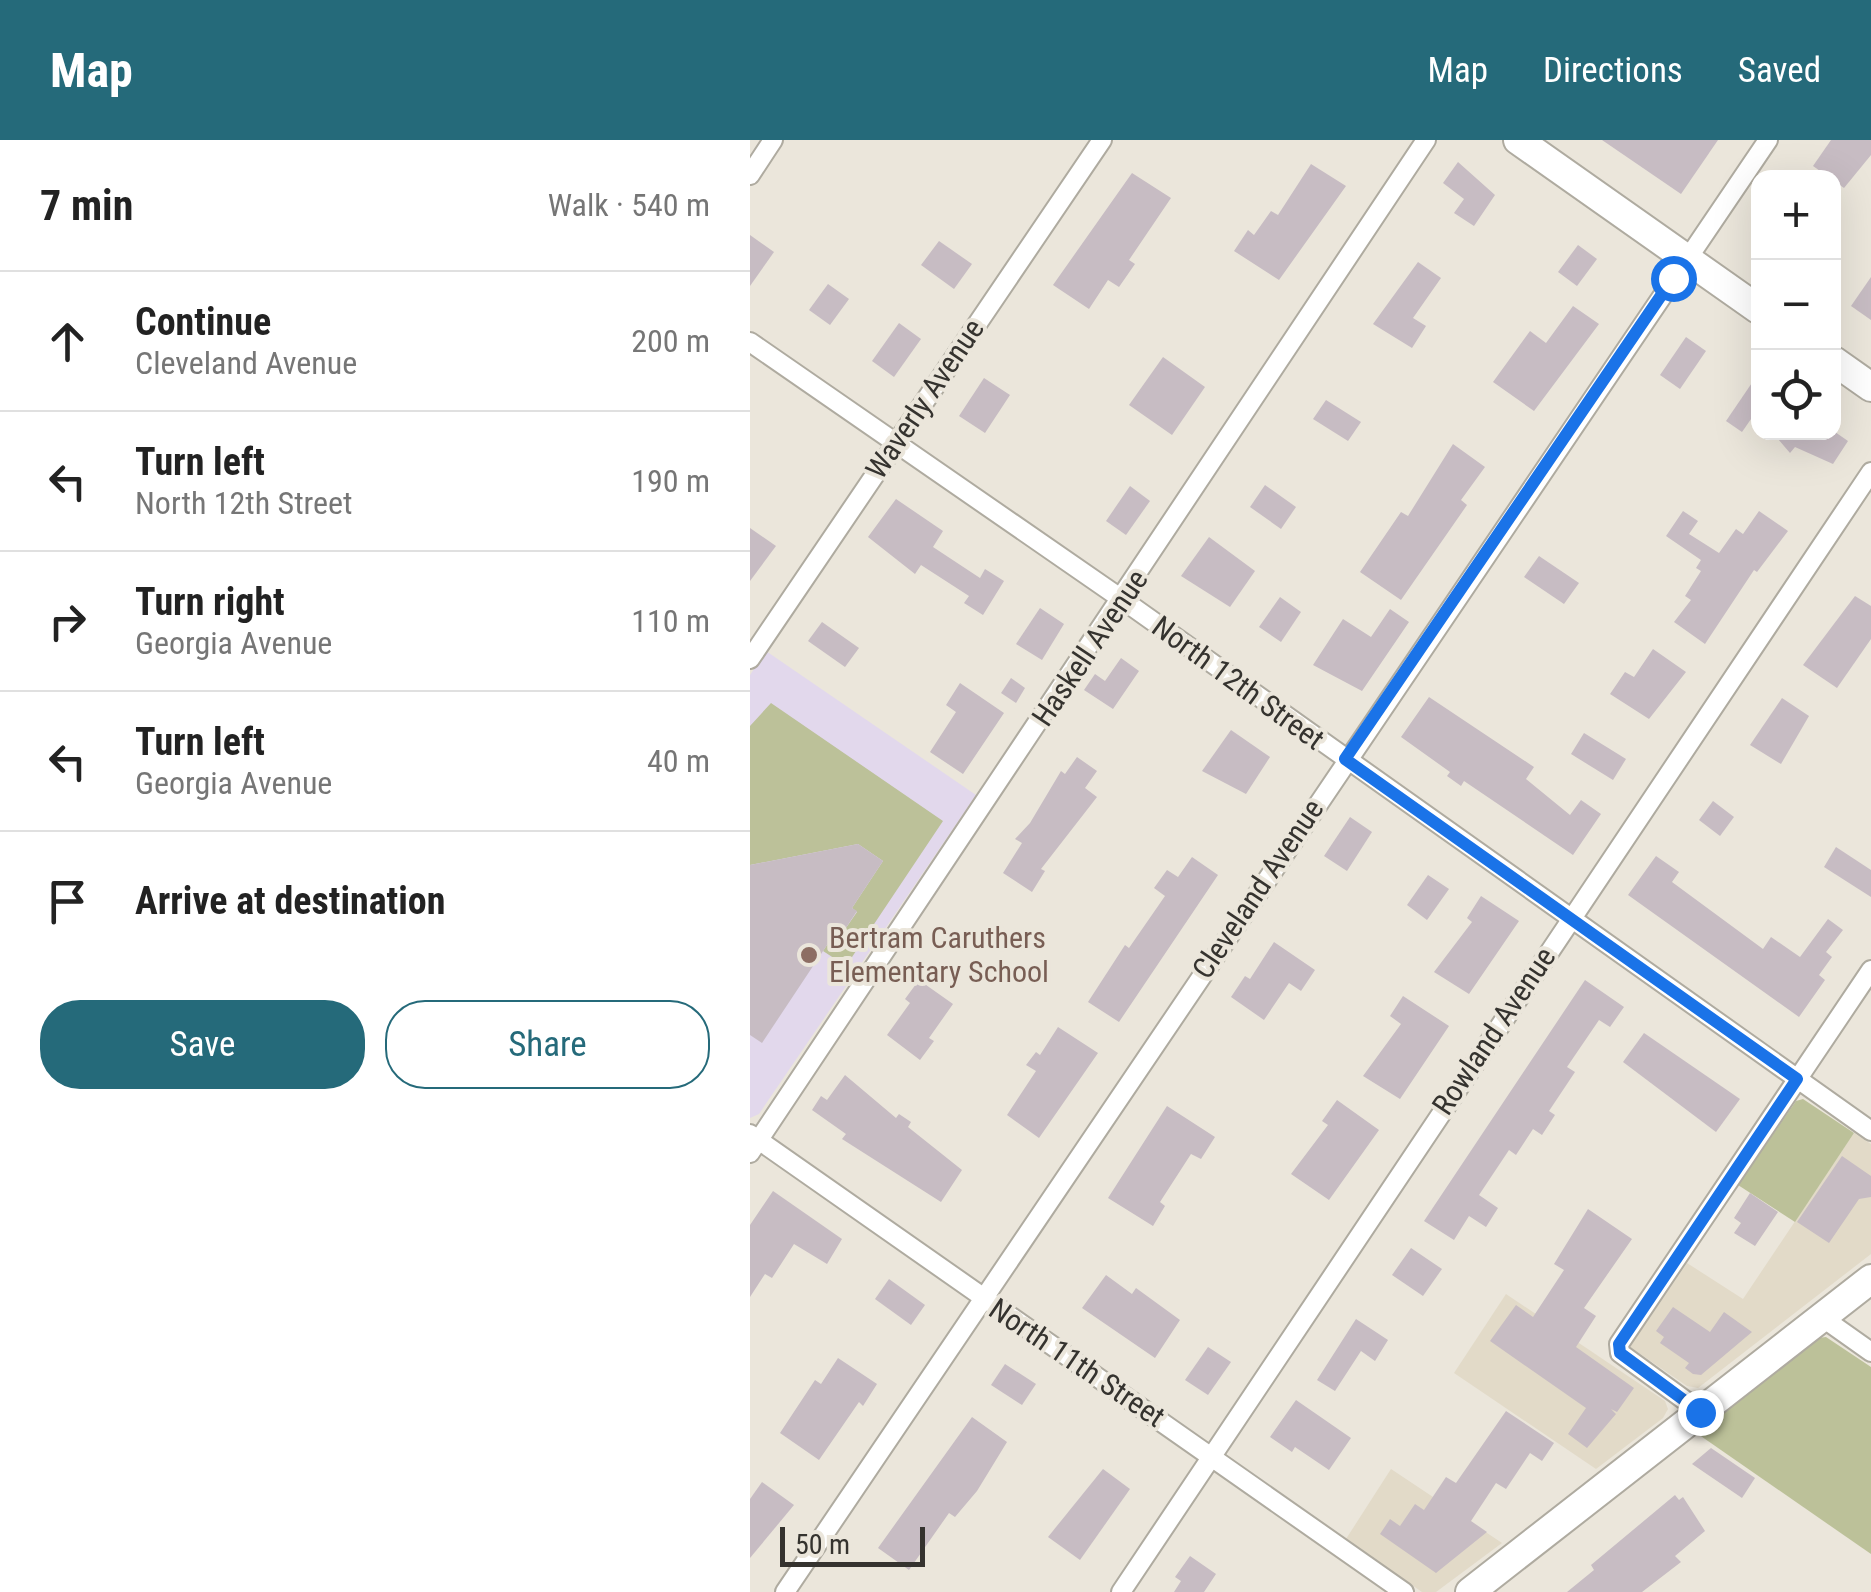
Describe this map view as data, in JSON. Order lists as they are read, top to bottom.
{
  "streets": {
    "street": [
      "Waverly Avenue",
      "Haskell Avenue",
      "North 12th Street",
      "Cleveland Avenue",
      "Rowland Avenue",
      "North 11th Street"
    ]
  },
  "crossings": [
    ["Waverly Avenue", "North 12th Street"],
    ["Haskell Avenue", "North 12th Street"],
    ["Haskell Avenue", "North 11th Street"],
    ["North 12th Street", "Cleveland Avenue"],
    ["North 12th Street", "Rowland Avenue"],
    ["Cleveland Avenue", "North 11th Street"],
    ["Rowland Avenue", "North 11th Street"]
  ],
  "places": ["Bertram Caruthers Elementary School"],
  "scale_bar": "50 m",
  "page": {
    "header": "Map",
    "nav": ["Map", "Directions", "Saved"],
    "heading": ["7 min", "Walk · 540 m"],
    "map_buttons": ["+", "−"],
    "list": [
      ["Continue", "Cleveland Avenue", "200 m"],
      ["Turn left", "North 12th Street", "190 m"],
      ["Turn right", "Georgia Avenue", "110 m"],
      ["Turn left", "Georgia Avenue", "40 m"],
      "Arrive at destination"
    ],
    "buttons": ["Save", "Share"],
    "scale": "50 m"
  }
}
